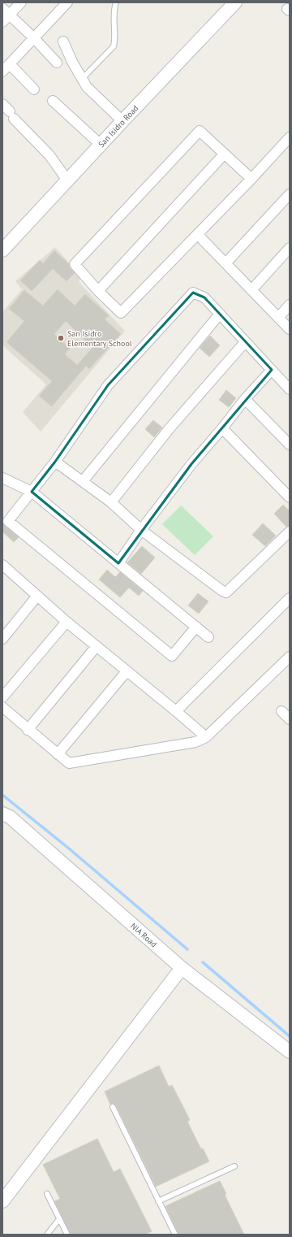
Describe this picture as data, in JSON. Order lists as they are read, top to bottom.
{
  "streets": {
    "street": ["San Isidro Road", "NIA Road"]
  },
  "places": ["San Isidro Elementary School"]
}
